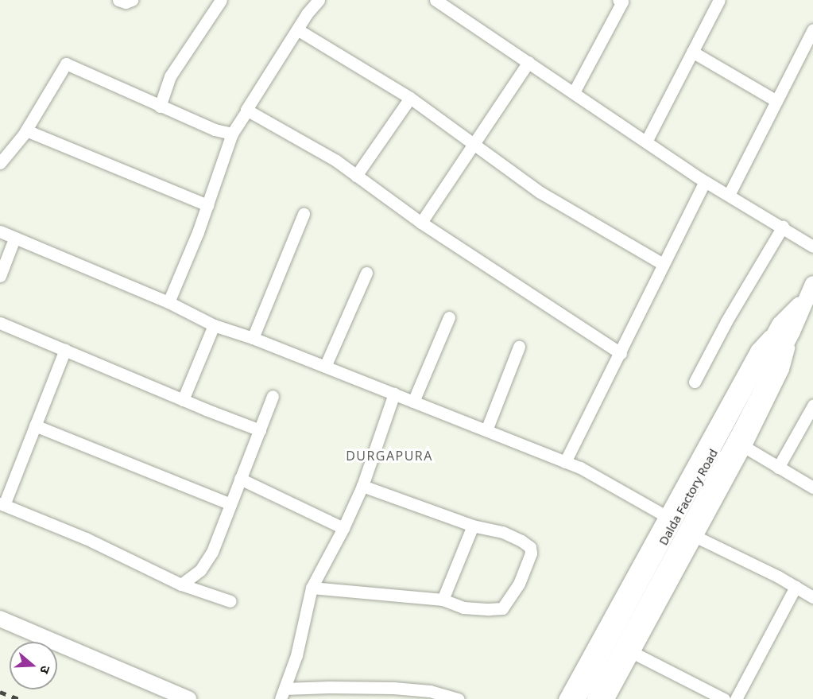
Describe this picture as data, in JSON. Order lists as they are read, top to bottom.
{
  "streets": {
    "street": ["Dalda Factory Road"]
  },
  "districts": ["DURGAPURA"],
  "north": "right"
}
